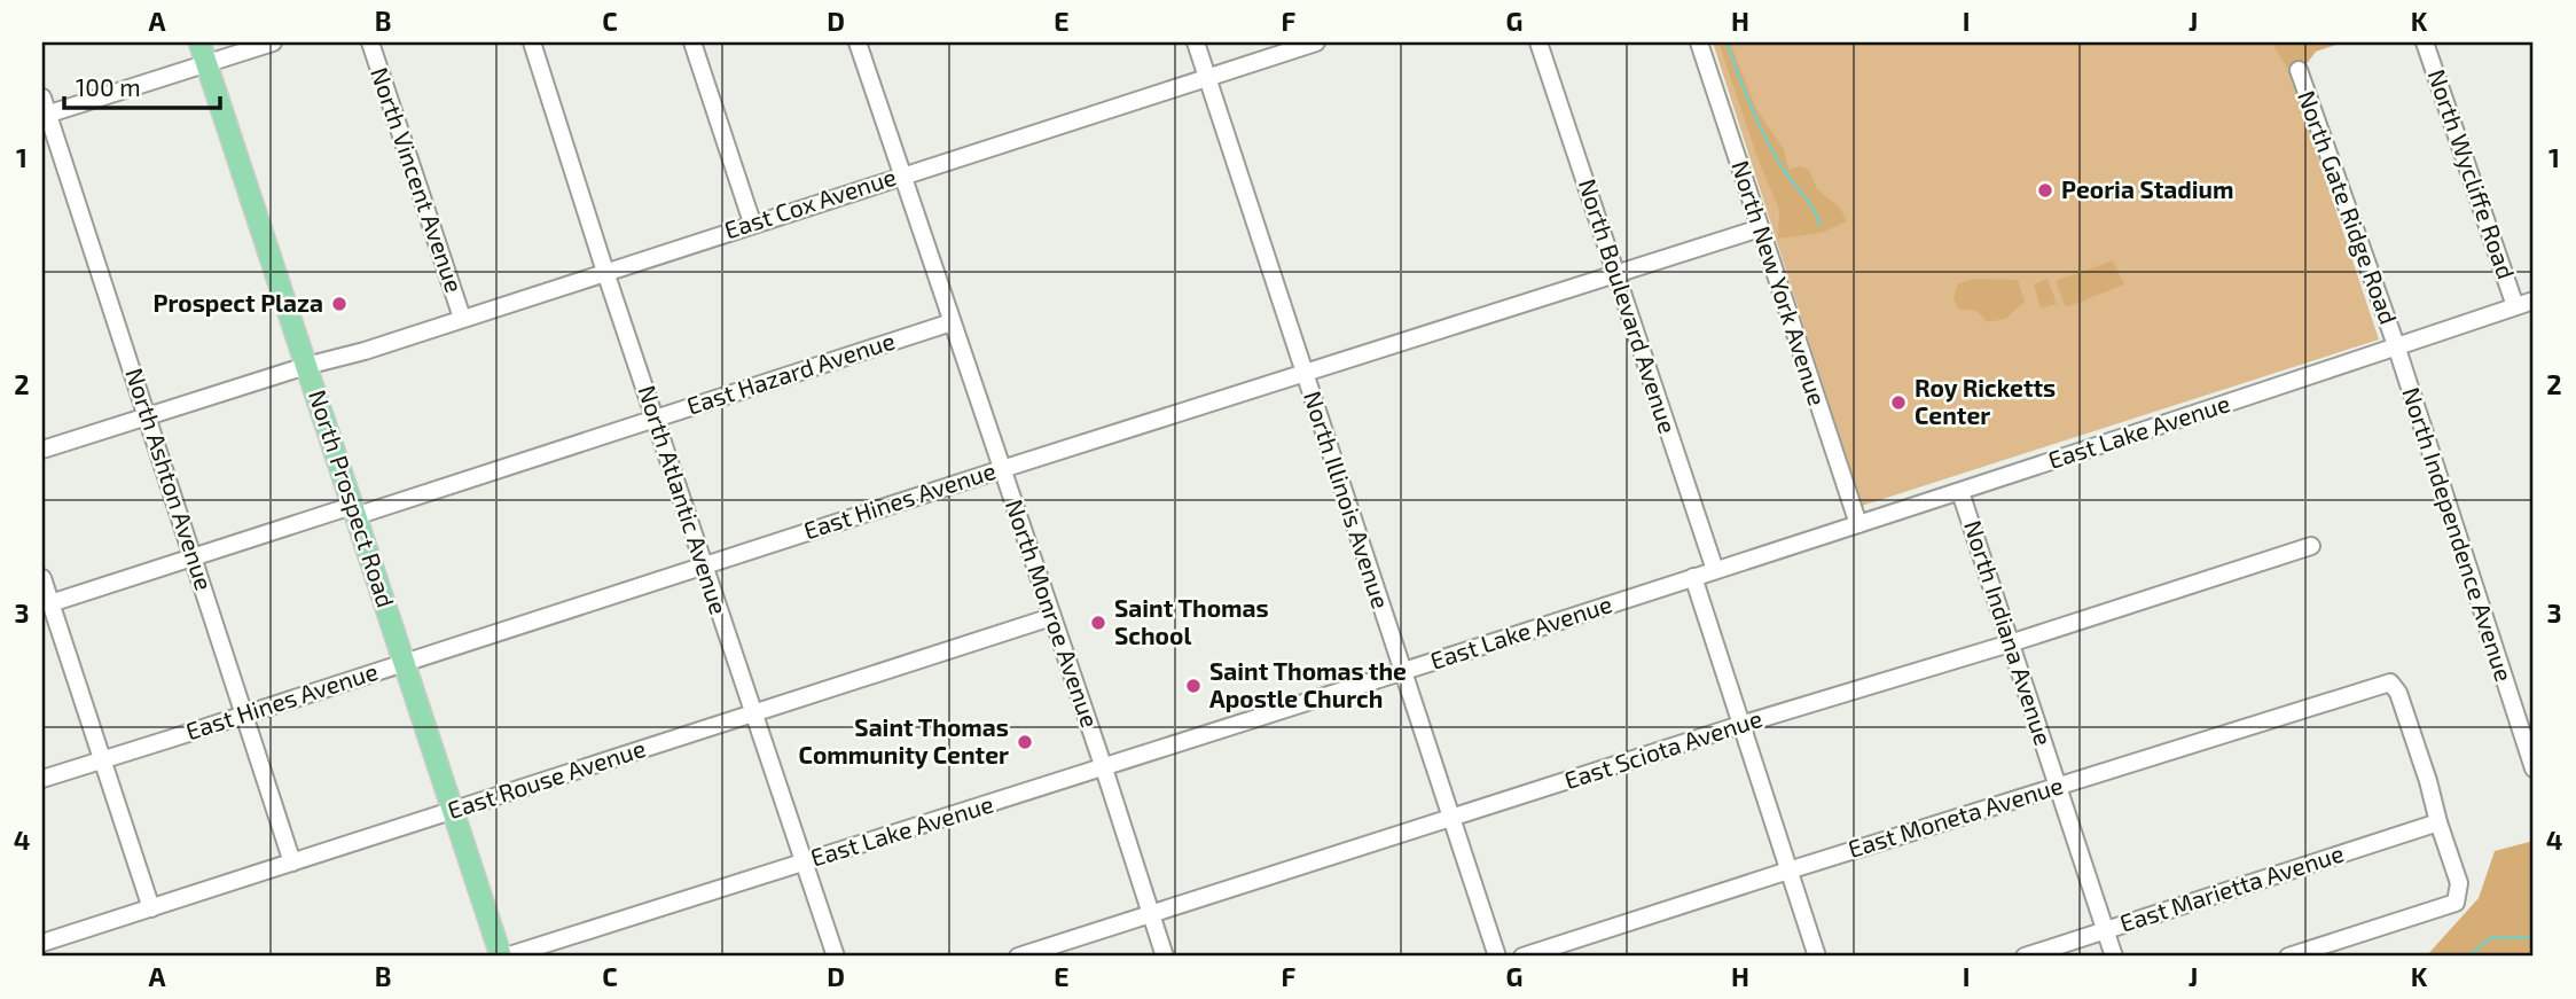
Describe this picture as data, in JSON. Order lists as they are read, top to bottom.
{
  "streets": {
    "main road": ["North Prospect Road"],
    "street": [
      "North Wycliffe Road",
      "North Vincent Avenue",
      "East Cox Avenue",
      "North Gate Ridge Road",
      "North New York Avenue",
      "North Boulevard Avenue",
      "East Hazard Avenue",
      "East Lake Avenue",
      "North Ashton Avenue",
      "North Atlantic Avenue",
      "North Illinois Avenue",
      "East Hines Avenue",
      "North Independence Avenue",
      "North Monroe Avenue",
      "North Indiana Avenue",
      "East Sciota Avenue",
      "East Rouse Avenue",
      "East Moneta Avenue",
      "East Marietta Avenue"
    ]
  },
  "crossings": [
    ["North Wycliffe Road", "East Lake Avenue"],
    ["North Vincent Avenue", "East Cox Avenue"],
    ["East Cox Avenue", "North Ashton Avenue"],
    ["East Cox Avenue", "North Prospect Road"],
    ["East Cox Avenue", "North Atlantic Avenue"],
    ["East Cox Avenue", "North Illinois Avenue"],
    ["East Cox Avenue", "North Monroe Avenue"],
    ["North Gate Ridge Road", "East Lake Avenue"],
    ["North Gate Ridge Road", "North Independence Avenue"],
    ["North New York Avenue", "East Lake Avenue"],
    ["North New York Avenue", "East Hines Avenue"],
    ["North Boulevard Avenue", "East Lake Avenue"],
    ["North Boulevard Avenue", "East Hines Avenue"],
    ["East Hazard Avenue", "North Ashton Avenue"],
    ["East Hazard Avenue", "North Prospect Road"],
    ["East Hazard Avenue", "North Atlantic Avenue"],
    ["East Hazard Avenue", "North Monroe Avenue"],
    ["East Lake Avenue", "North Prospect Road"],
    ["East Lake Avenue", "North Atlantic Avenue"],
    ["East Lake Avenue", "North Illinois Avenue"],
    ["East Lake Avenue", "North Independence Avenue"],
    ["East Lake Avenue", "North Monroe Avenue"],
    ["East Lake Avenue", "North Indiana Avenue"],
    ["North Ashton Avenue", "East Hines Avenue"],
    ["North Ashton Avenue", "East Rouse Avenue"],
    ["North Prospect Road", "East Hines Avenue"],
    ["North Prospect Road", "East Rouse Avenue"],
    ["North Atlantic Avenue", "East Hines Avenue"],
    ["North Atlantic Avenue", "East Rouse Avenue"],
    ["North Illinois Avenue", "East Hines Avenue"],
    ["North Illinois Avenue", "East Sciota Avenue"],
    ["East Hines Avenue", "North Monroe Avenue"],
    ["North Monroe Avenue", "East Sciota Avenue"],
    ["North Monroe Avenue", "East Rouse Avenue"],
    ["North Indiana Avenue", "East Sciota Avenue"],
    ["North Indiana Avenue", "East Moneta Avenue"],
    ["North Indiana Avenue", "East Marietta Avenue"],
    ["East Moneta Avenue", "East Marietta Avenue"]
  ],
  "places": [
    "Peoria Stadium",
    "Prospect Plaza",
    "Roy Ricketts Center",
    "Saint Thomas School",
    "Saint Thomas the Apostle Church",
    "Saint Thomas Community Center"
  ],
  "scale_bar": "100 m",
  "grid": {
    "columns": [
      "A",
      "B",
      "C",
      "D",
      "E",
      "F",
      "G",
      "H",
      "I",
      "J",
      "K"
    ],
    "rows": [
      "1",
      "2",
      "3",
      "4"
    ]
  }
}
